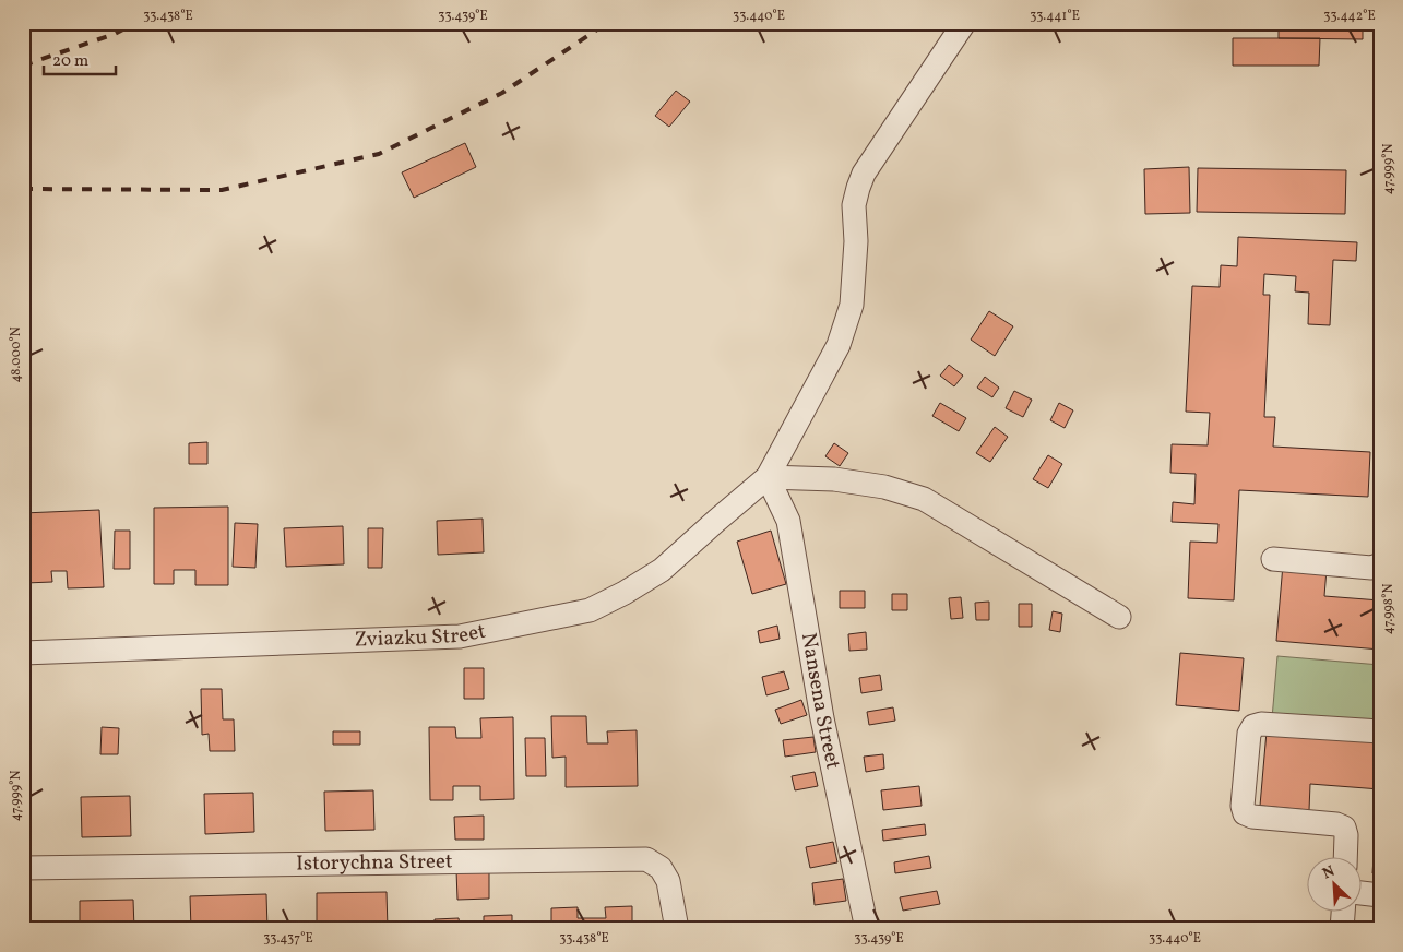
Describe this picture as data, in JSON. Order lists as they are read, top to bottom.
{
  "streets": {
    "street": ["Zviazku Street", "Nansena Street", "Istorychna Street"]
  },
  "crossings": [
    ["Zviazku Street", "Nansena Street"]
  ],
  "scale_bar": "20 m",
  "north": "top left",
  "coordinates": [
    "33.438°E",
    "33.439°E",
    "33.440°E",
    "33.441°E",
    "33.442°E",
    "47.999°N",
    "48.000°N",
    "47.998°N",
    "33.437°E"
  ]
}
